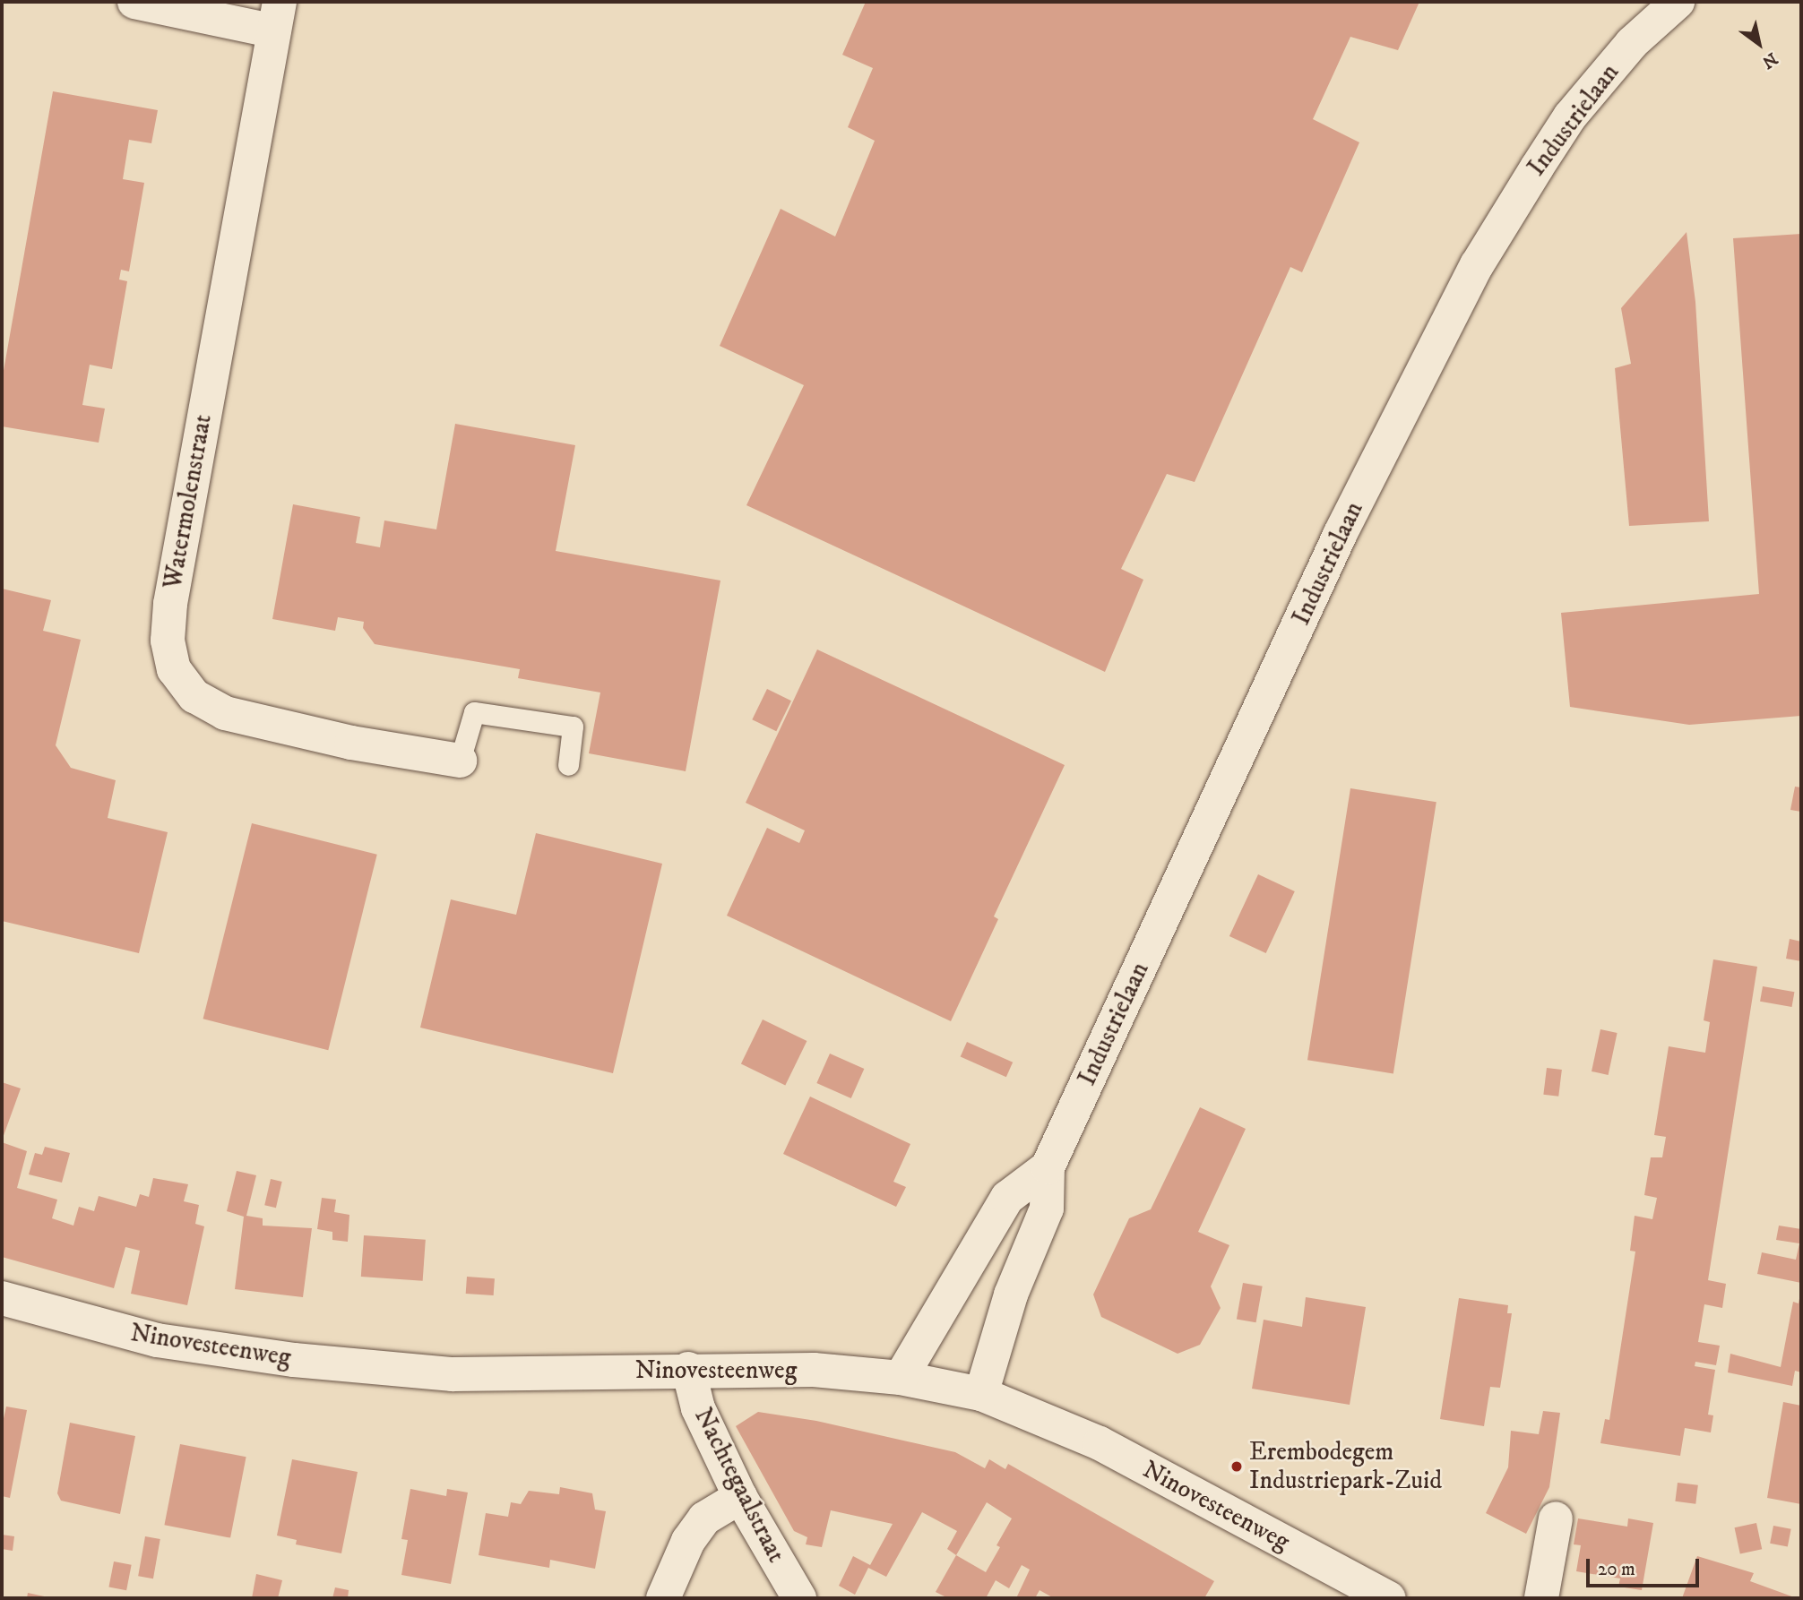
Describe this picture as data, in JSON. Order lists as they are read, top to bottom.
{
  "streets": {
    "street": [
      "Industrielaan",
      "Watermolenstraat",
      "Ninovesteenweg",
      "Nachtegaalstraat"
    ]
  },
  "crossings": [
    ["Industrielaan", "Ninovesteenweg"],
    ["Ninovesteenweg", "Nachtegaalstraat"]
  ],
  "places": ["Erembodegem Industriepark-Zuid"],
  "scale_bar": "20 m",
  "north": "bottom right"
}
